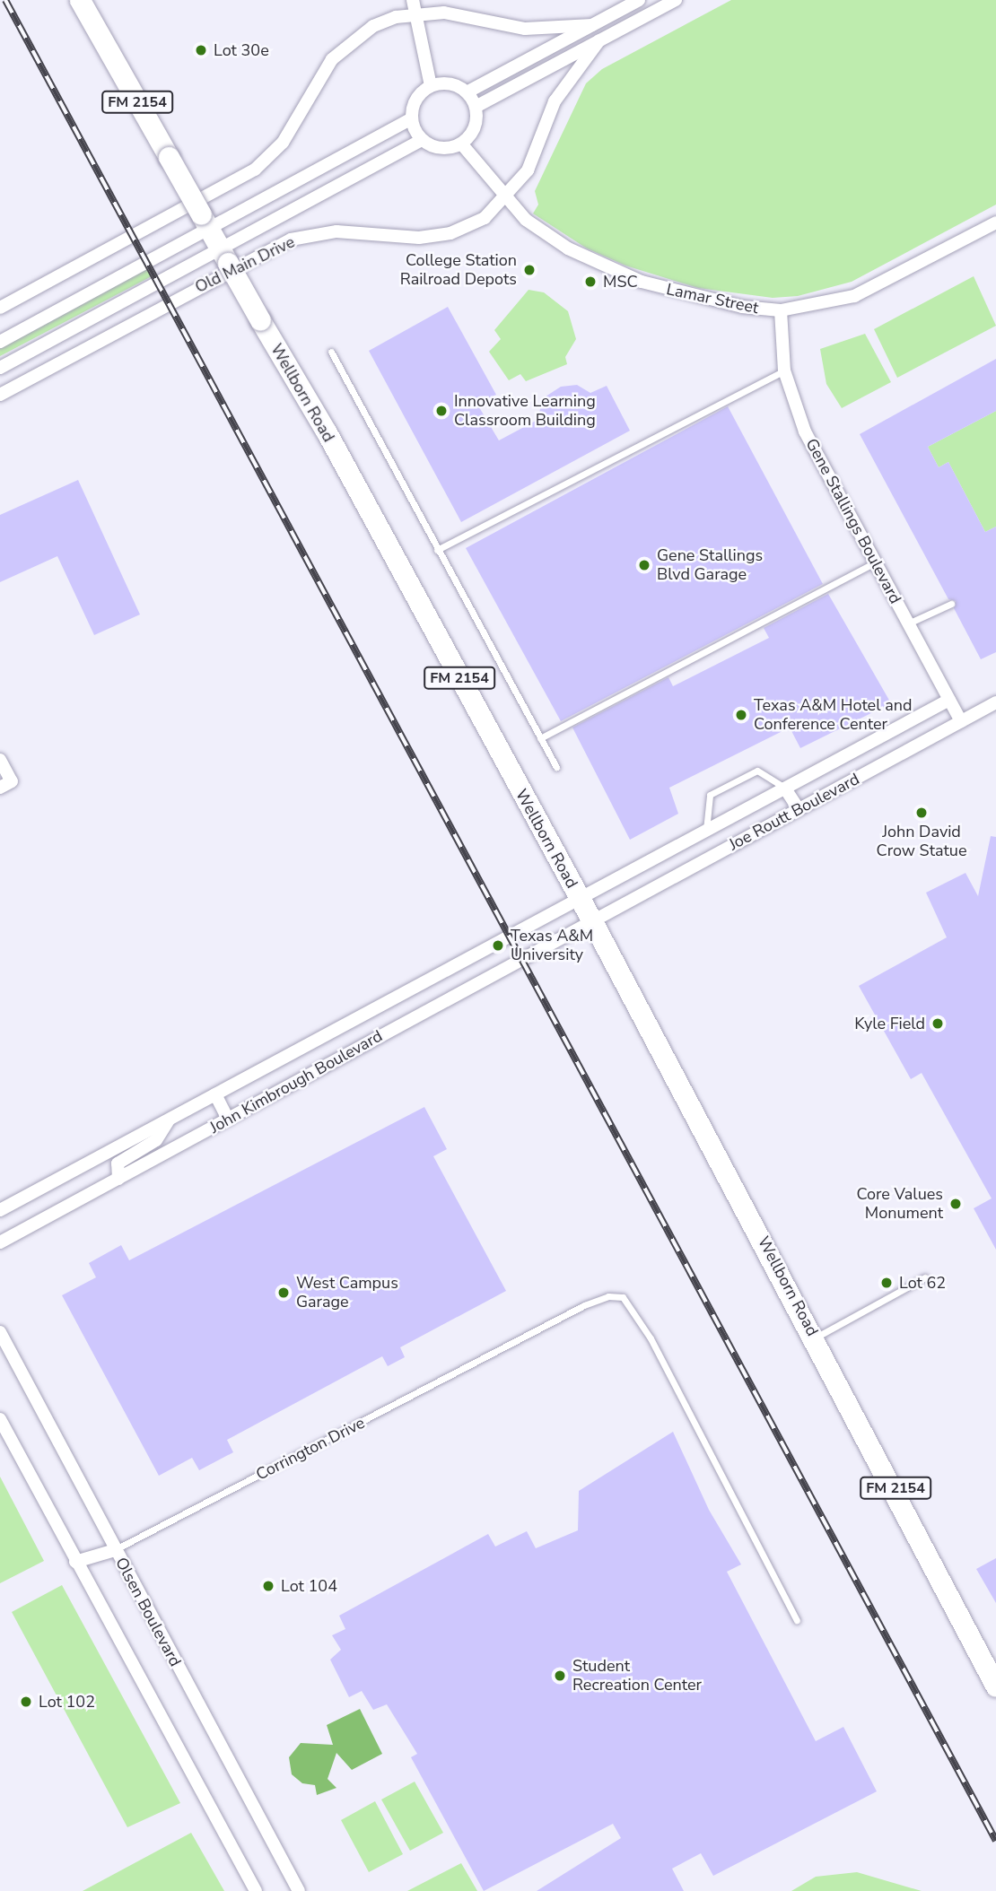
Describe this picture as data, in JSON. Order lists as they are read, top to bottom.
{
  "streets": {
    "main road": ["FM 2154", "Wellborn Road"],
    "street": [
      "Old Main Drive",
      "Lamar Street",
      "Gene Stallings Boulevard",
      "Joe Routt Boulevard",
      "John Kimbrough Boulevard",
      "Corrington Drive",
      "Olsen Boulevard"
    ]
  },
  "crossings": [
    ["Old Main Drive", "Lamar Street"],
    ["Old Main Drive", "Wellborn Road"],
    ["Lamar Street", "Gene Stallings Boulevard"],
    ["Wellborn Road", "Joe Routt Boulevard"],
    ["Wellborn Road", "John Kimbrough Boulevard"],
    ["Gene Stallings Boulevard", "Joe Routt Boulevard"],
    ["Joe Routt Boulevard", "John Kimbrough Boulevard"],
    ["Corrington Drive", "Olsen Boulevard"]
  ],
  "places": [
    "Lot 30e",
    "College Station Railroad Depots",
    "MSC",
    "Innovative Learning Classroom Building",
    "Gene Stallings Blvd Garage",
    "Texas A&M Hotel and Conference Center",
    "John David Crow Statue",
    "Texas A&M University",
    "Kyle Field",
    "Core Values Monument",
    "Lot 62",
    "West Campus Garage",
    "Lot 104",
    "Student Recreation Center",
    "Lot 102"
  ]
}
